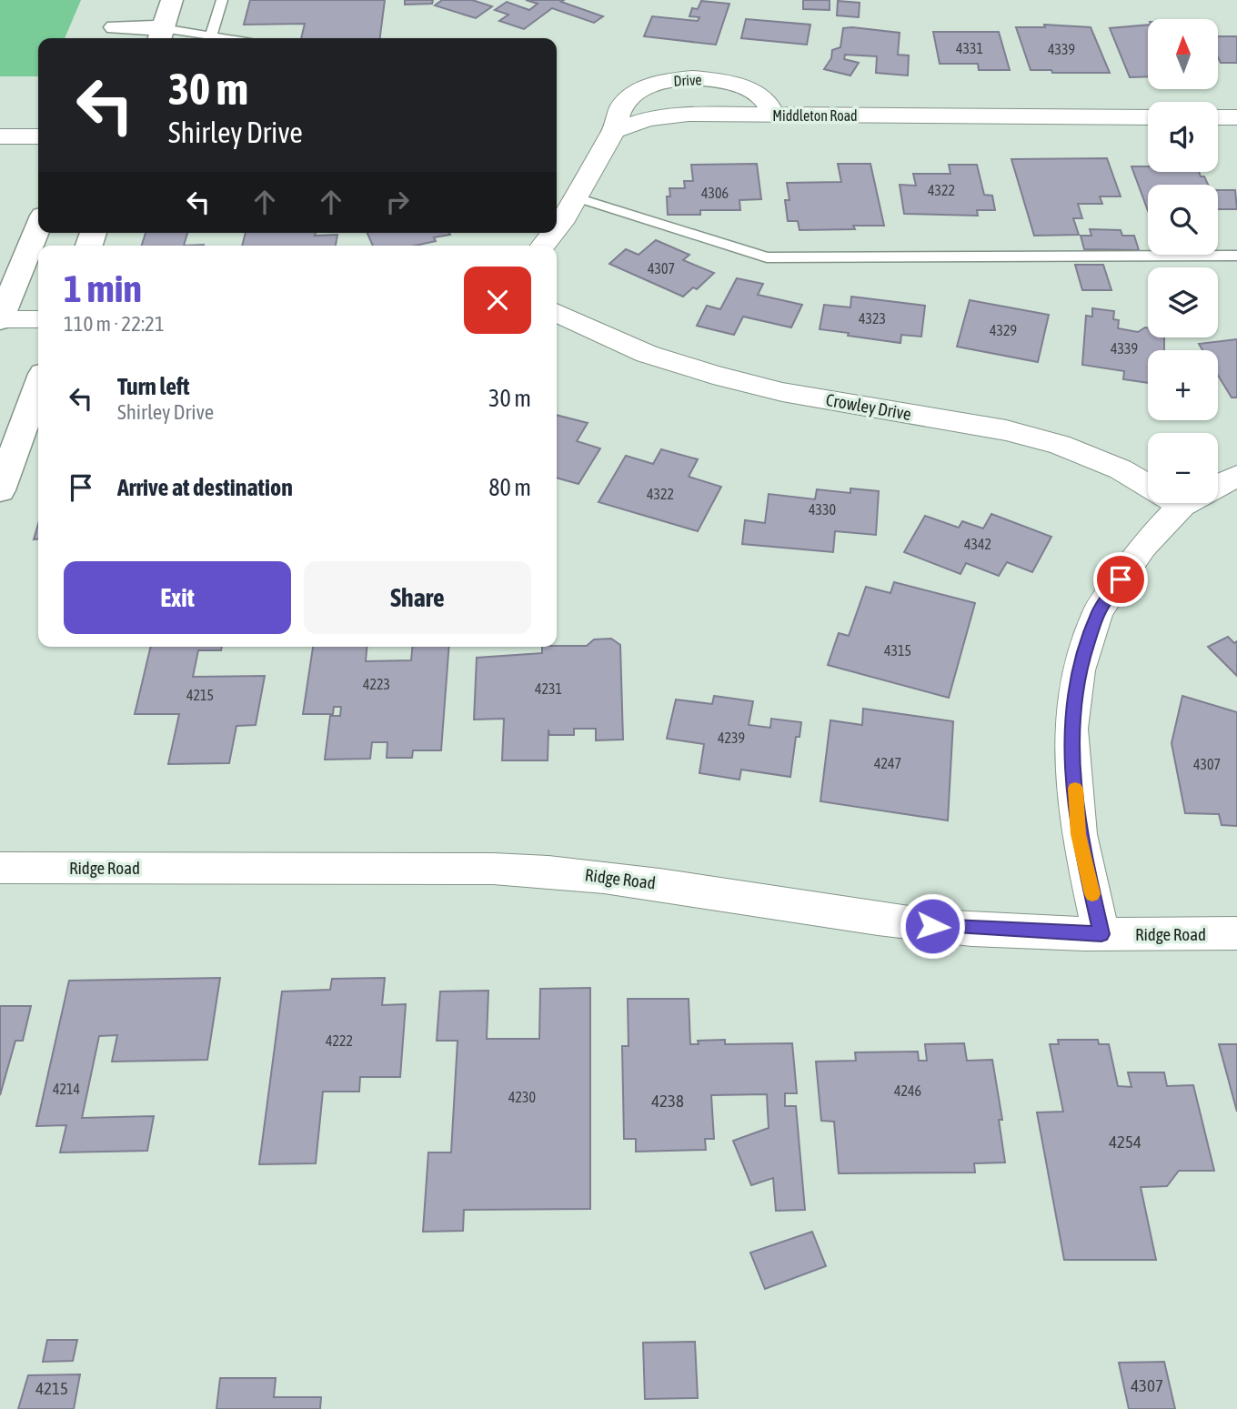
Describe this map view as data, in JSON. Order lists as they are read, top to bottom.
{
  "streets": {
    "street": [
      "Drive",
      "Middleton Road",
      "Crowley Drive",
      "Ridge Road"
    ]
  },
  "crossings": [
    ["Drive", "Middleton Road"]
  ],
  "house_numbers": [
    "4331",
    "4339",
    "4322",
    "4306",
    "4307",
    "4323",
    "4329",
    "4339",
    "4322",
    "4330",
    "4342",
    "4315",
    "4223",
    "4231",
    "4215",
    "4239",
    "4247",
    "4307",
    "4222",
    "4214",
    "4246",
    "4230",
    "4238",
    "4254",
    "4307",
    "4215"
  ],
  "north": "top",
  "page": {
    "map_buttons": ["+", "−"],
    "turn": ["30 m", "Shirley Drive"],
    "heading": ["1 min", "110 m · 22:21"],
    "list": [
      {
        "name": "Turn left",
        "note": "Shirley Drive",
        "value": "30 m"
      },
      {
        "name": "Arrive at destination",
        "value": "80 m"
      }
    ],
    "buttons": ["Exit", "Share"]
  }
}
